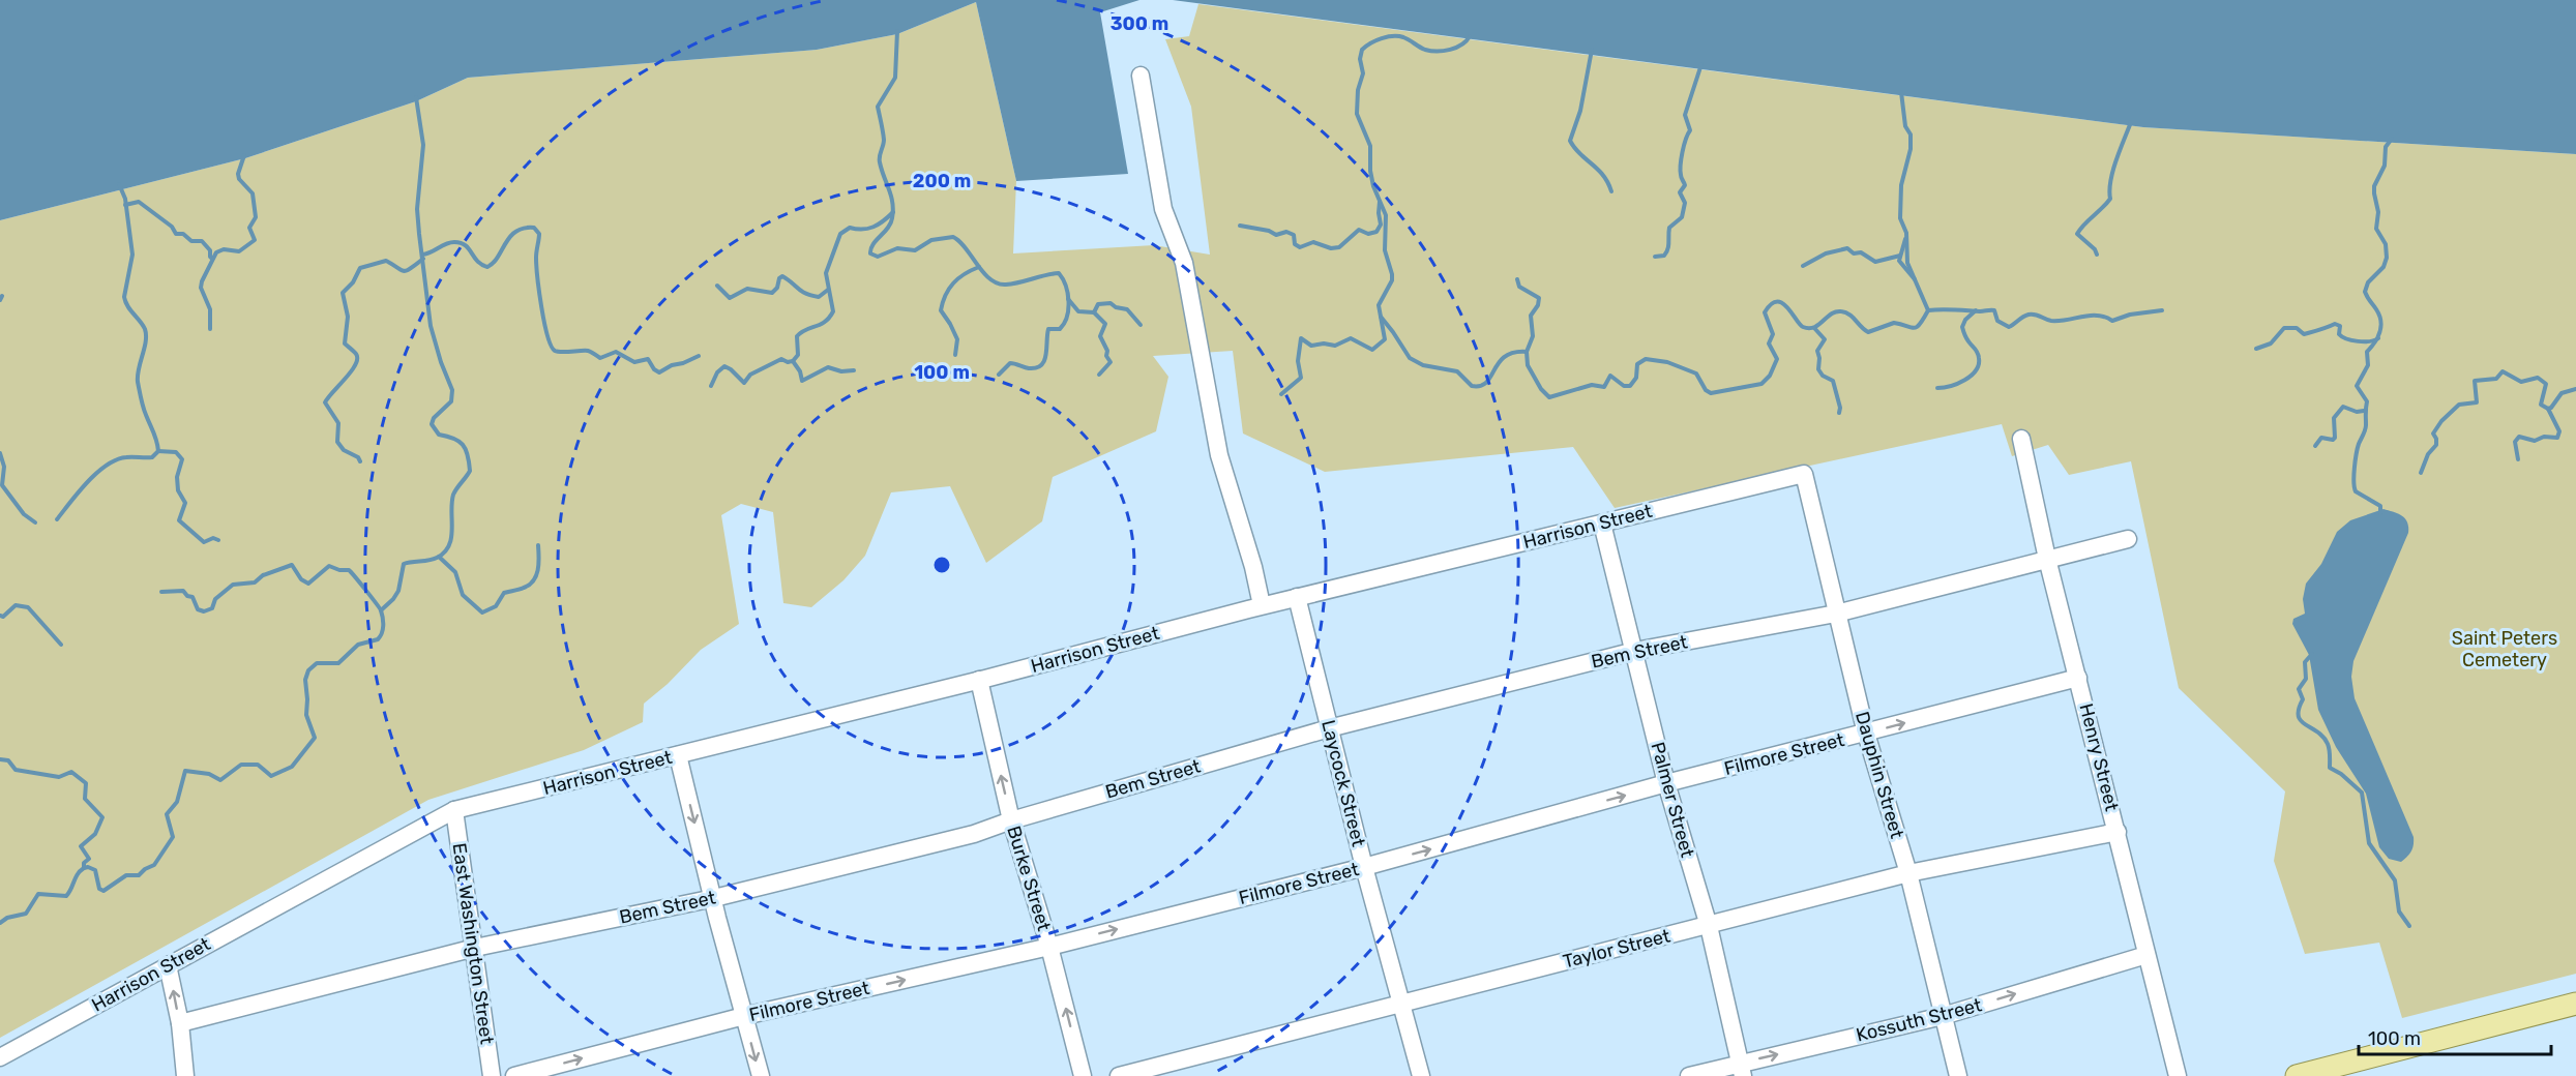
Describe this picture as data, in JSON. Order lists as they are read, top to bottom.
{
  "streets": {
    "street": [
      "Harrison Street",
      "Bem Street",
      "Filmore Street",
      "Henry Street",
      "Dauphin Street",
      "Laycock Street",
      "Palmer Street",
      "Burke Street",
      "East Washington Street",
      "Taylor Street",
      "Kossuth Street"
    ]
  },
  "crossings": [
    ["Harrison Street", "Dauphin Street"],
    ["Harrison Street", "Laycock Street"],
    ["Harrison Street", "Palmer Street"],
    ["Harrison Street", "Burke Street"],
    ["Harrison Street", "East Washington Street"],
    ["Bem Street", "Henry Street"],
    ["Bem Street", "Dauphin Street"],
    ["Bem Street", "Laycock Street"],
    ["Bem Street", "Palmer Street"],
    ["Bem Street", "Burke Street"],
    ["Bem Street", "East Washington Street"],
    ["Filmore Street", "Henry Street"],
    ["Filmore Street", "Dauphin Street"],
    ["Filmore Street", "Laycock Street"],
    ["Filmore Street", "Palmer Street"],
    ["Filmore Street", "Burke Street"],
    ["Henry Street", "Taylor Street"],
    ["Henry Street", "Kossuth Street"],
    ["Dauphin Street", "Taylor Street"],
    ["Dauphin Street", "Kossuth Street"],
    ["Laycock Street", "Taylor Street"],
    ["Palmer Street", "Taylor Street"],
    ["Palmer Street", "Kossuth Street"]
  ],
  "one_way": ["Filmore Street", "Burke Street", "Kossuth Street"],
  "parks": ["Saint Peters Cemetery"],
  "scale_bar": "100 m",
  "rings": ["300 m", "200 m", "100 m"]
}
